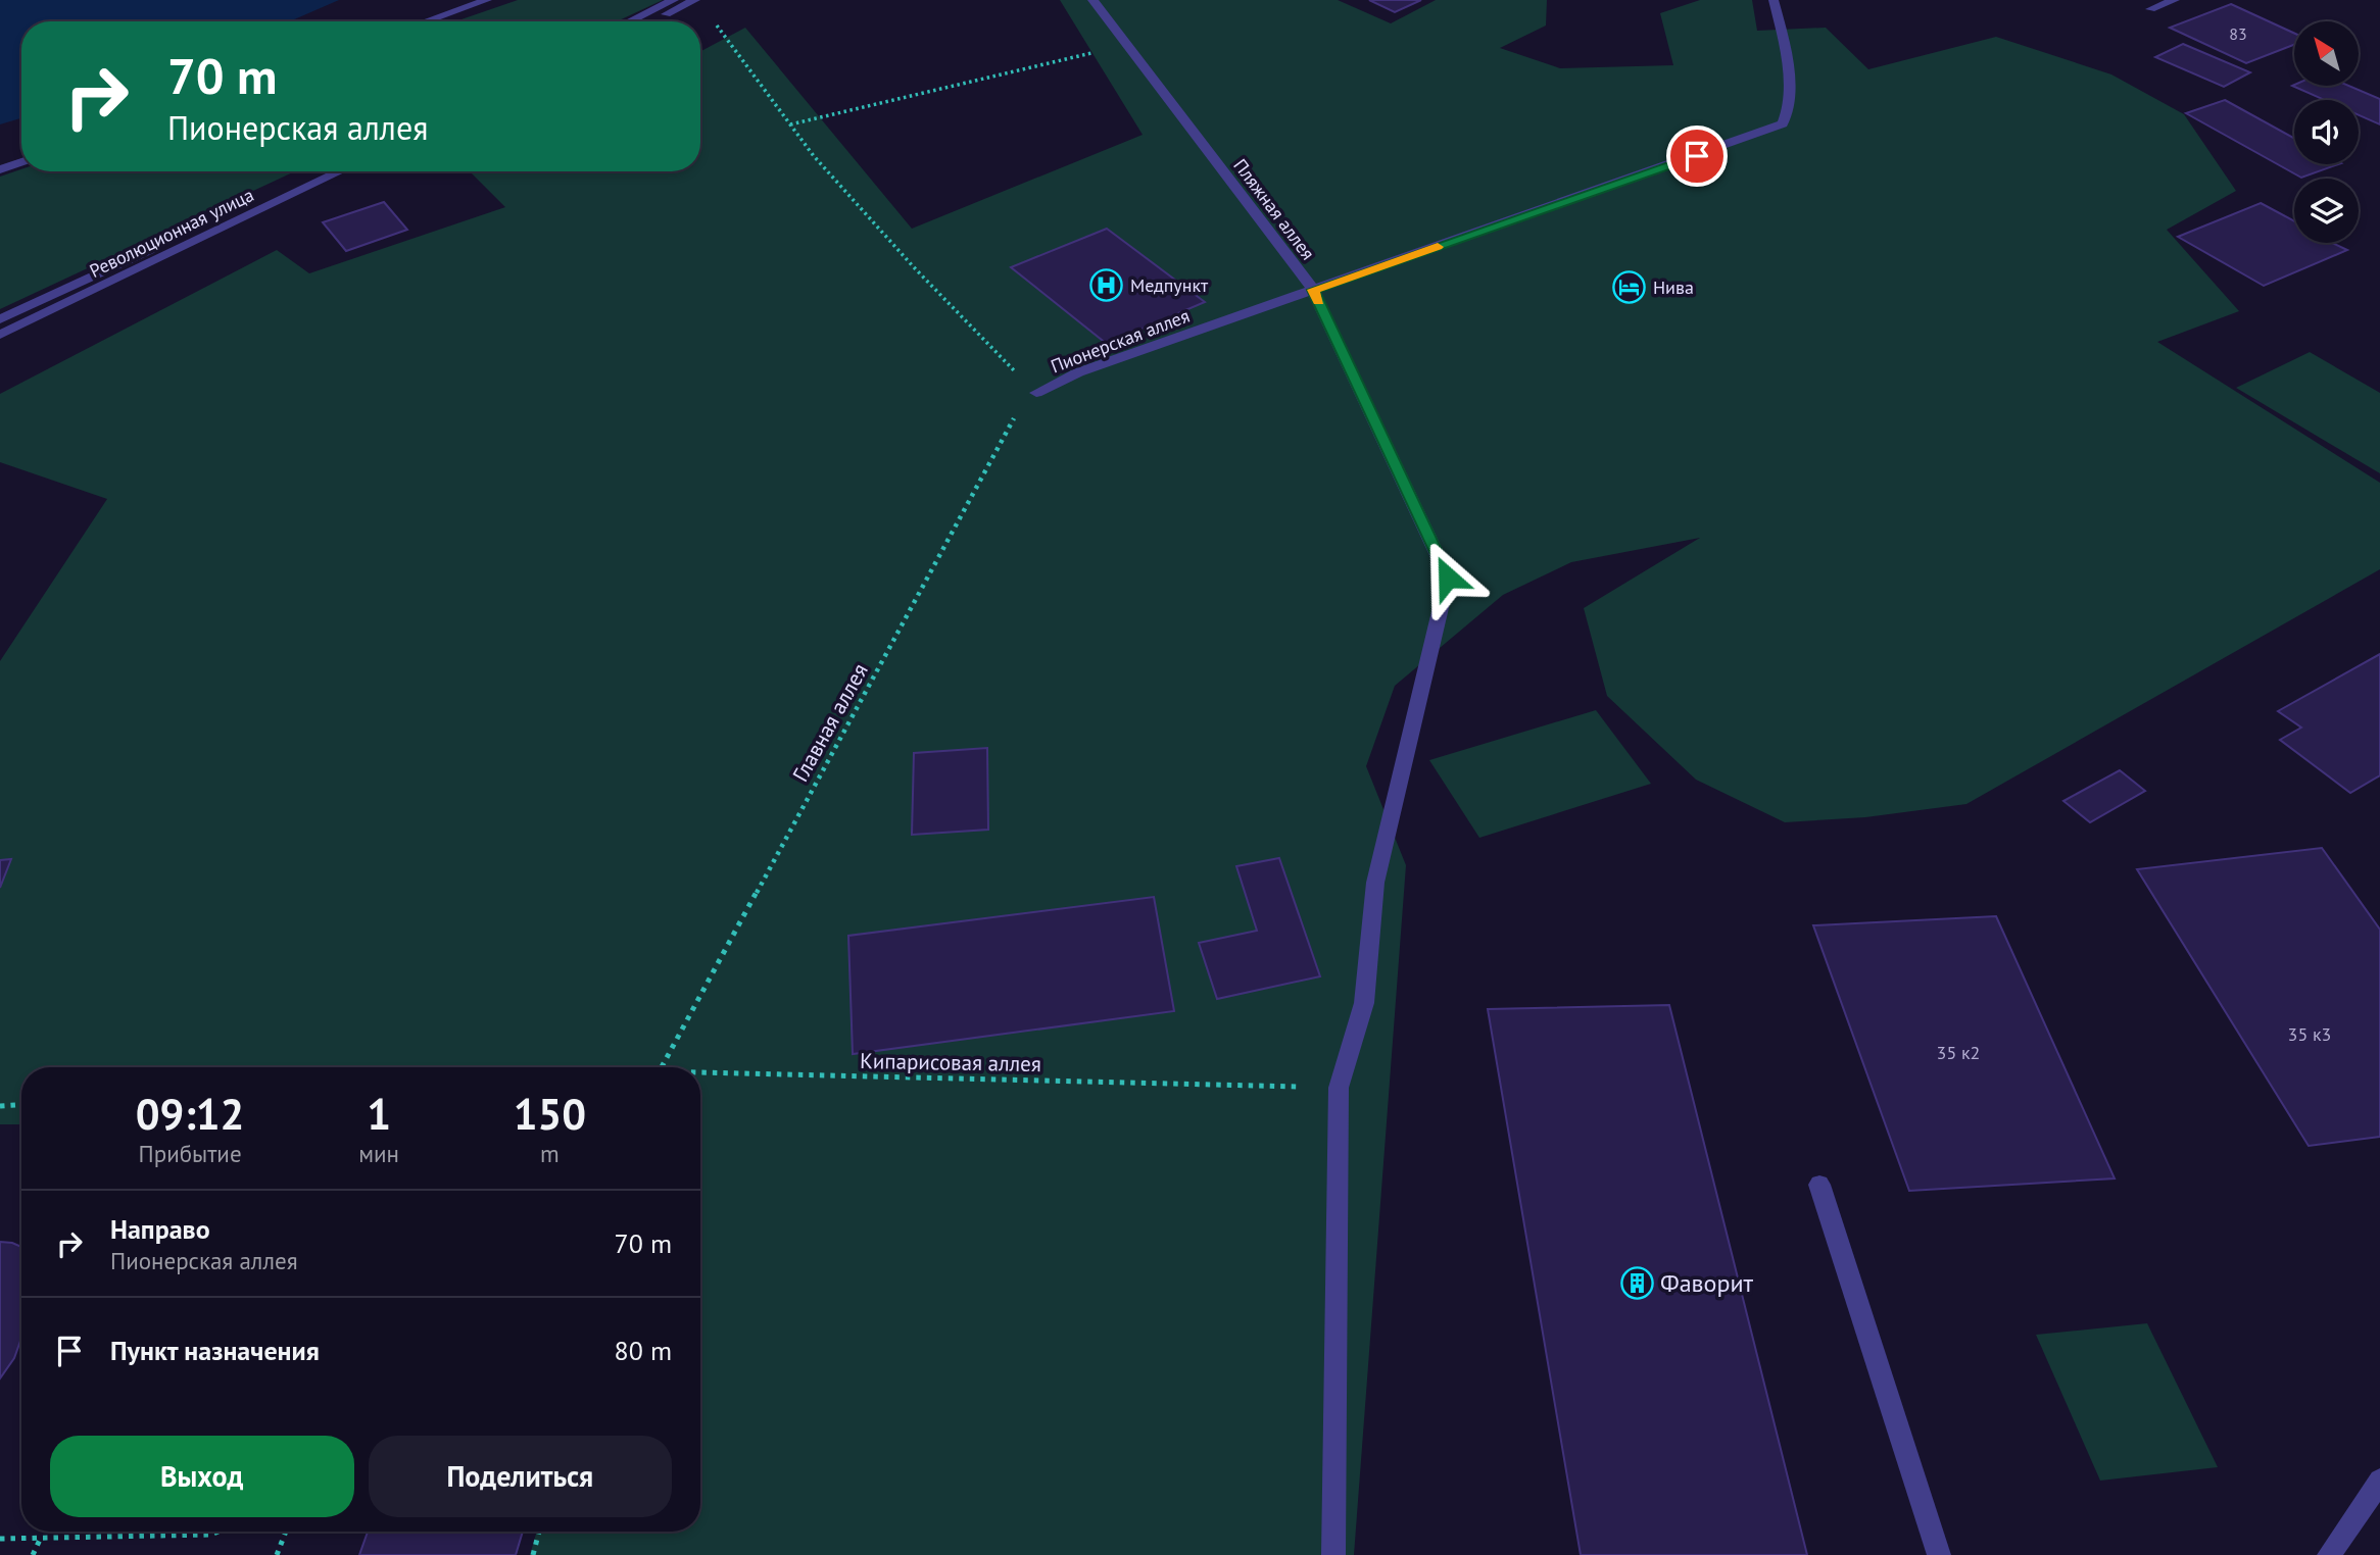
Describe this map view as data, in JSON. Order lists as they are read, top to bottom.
{
  "streets": {
    "street": ["Пляжная аллея", "Революционная улица", "Пионерская аллея"],
    "path": ["Главная аллея", "Кипарисовая аллея"]
  },
  "crossings": [
    ["Пляжная аллея", "Пионерская аллея"],
    ["Пляжная аллея", "Кипарисовая аллея"],
    ["Пионерская аллея", "Главная аллея"]
  ],
  "places": {
    "hospital": ["Медпункт"],
    "hotel": ["Нива"],
    "building": ["Фаворит"]
  },
  "house_numbers": ["83", "35 к3", "35 к2"],
  "north": "top left",
  "page": {
    "turn": ["70 m", "Пионерская аллея"],
    "eta": [
      "09:12",
      "Прибытие",
      "1",
      "мин",
      "150",
      "m"
    ],
    "list": [
      {
        "name": "Направо",
        "note": "Пионерская аллея",
        "value": "70 m"
      },
      {
        "name": "Пункт назначения",
        "value": "80 m"
      }
    ],
    "buttons": ["Выход", "Поделиться"]
  }
}
